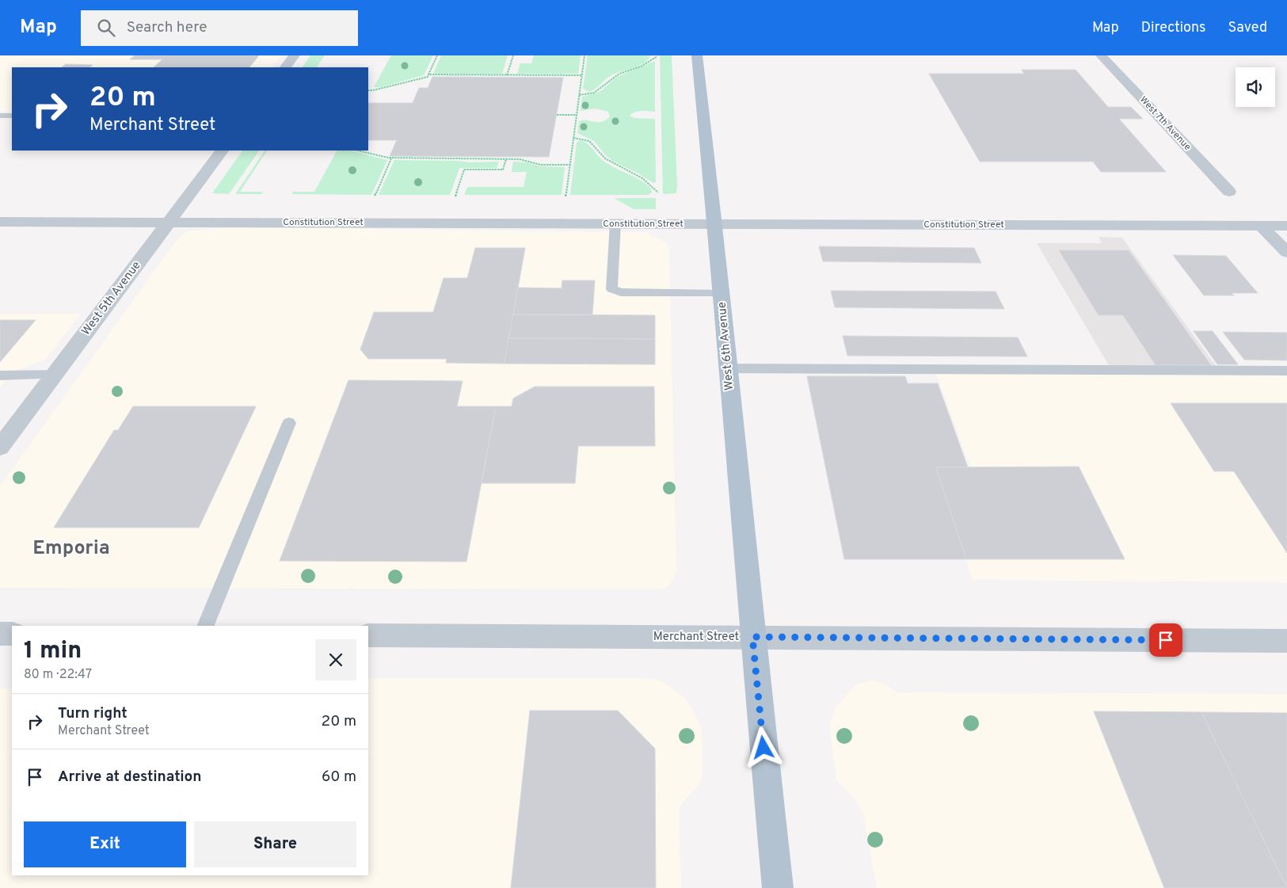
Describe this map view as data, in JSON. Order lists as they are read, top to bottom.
{
  "streets": {
    "main road": ["West 6th Avenue"],
    "street": [
      "West 7th Avenue",
      "Constitution Street",
      "West 5th Avenue",
      "Merchant Street"
    ]
  },
  "crossings": [
    ["Constitution Street", "West 5th Avenue"],
    ["Constitution Street", "West 6th Avenue"],
    ["West 6th Avenue", "Merchant Street"]
  ],
  "districts": ["Emporia"],
  "page": {
    "header": "Map",
    "search": "Search here",
    "nav": ["Map", "Directions", "Saved"],
    "turn": ["20 m", "Merchant Street"],
    "heading": ["1 min", "80 m · 22:47"],
    "list": [
      {
        "name": "Turn right",
        "note": "Merchant Street",
        "value": "20 m"
      },
      {
        "name": "Arrive at destination",
        "value": "60 m"
      }
    ],
    "buttons": ["Exit", "Share"]
  }
}
